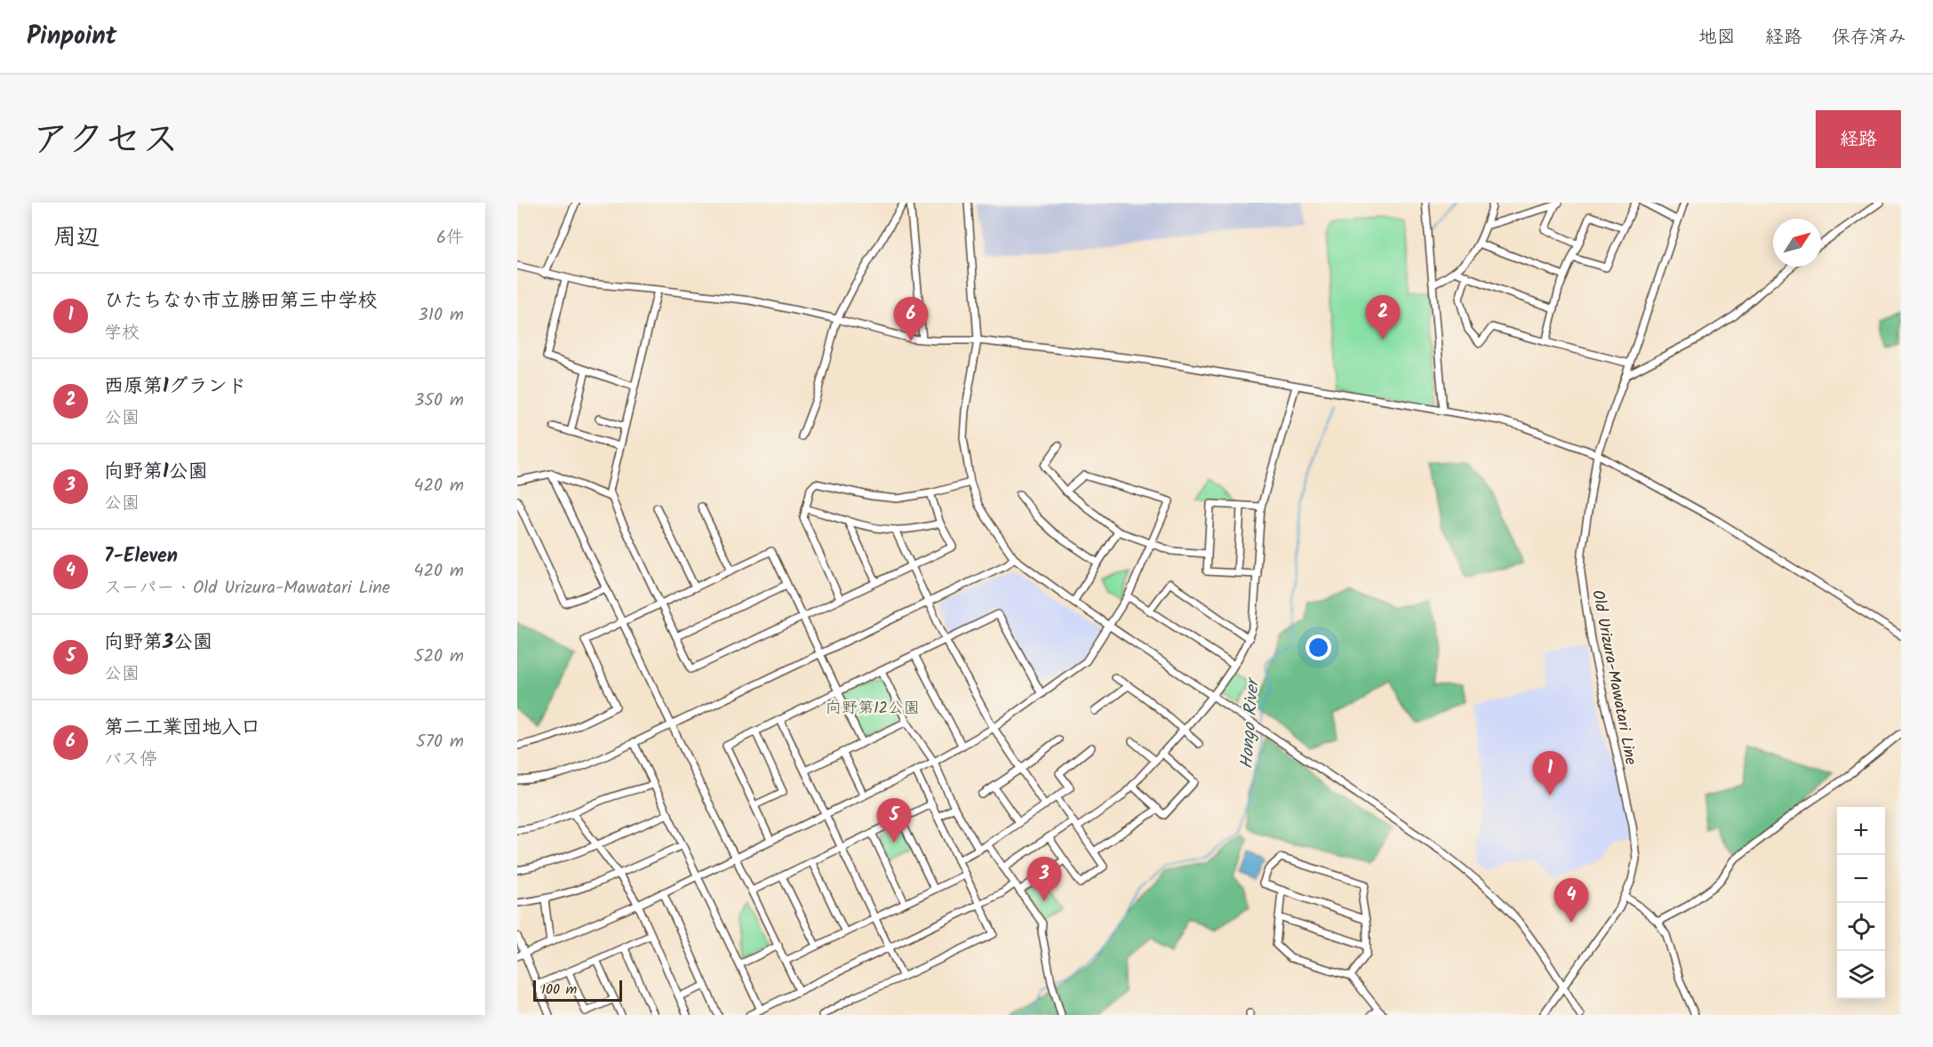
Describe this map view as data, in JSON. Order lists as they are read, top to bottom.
{
  "streets": {
    "street": ["Old Urizura-Mawatari Line"]
  },
  "water": ["Hongo River"],
  "parks": ["向野第12公園"],
  "scale_bar": "100 m",
  "north": "top right",
  "page": {
    "header": "Pinpoint",
    "nav": ["地図", "経路", "保存済み"],
    "title": "アクセス",
    "buttons": "経路",
    "heading": ["周辺", "6件"],
    "list": [
      {
        "mark": "1",
        "name": "ひたちなか市立勝田第三中学校",
        "note": "学校",
        "value": "310 m"
      },
      {
        "mark": "2",
        "name": "西原第1グランド",
        "note": "公園",
        "value": "350 m"
      },
      {
        "mark": "3",
        "name": "向野第1公園",
        "note": "公園",
        "value": "420 m"
      },
      {
        "mark": "4",
        "name": "7-Eleven",
        "note": "スーパー · Old Urizura-Mawatari Line",
        "value": "420 m"
      },
      {
        "mark": "5",
        "name": "向野第3公園",
        "note": "公園",
        "value": "520 m"
      },
      {
        "mark": "6",
        "name": "第二工業団地入口",
        "note": "バス停",
        "value": "570 m"
      }
    ],
    "pins": [
      "2",
      "6",
      "1",
      "5",
      "3",
      "4"
    ],
    "map_buttons": ["+", "−"],
    "scale": "100 m"
  }
}
